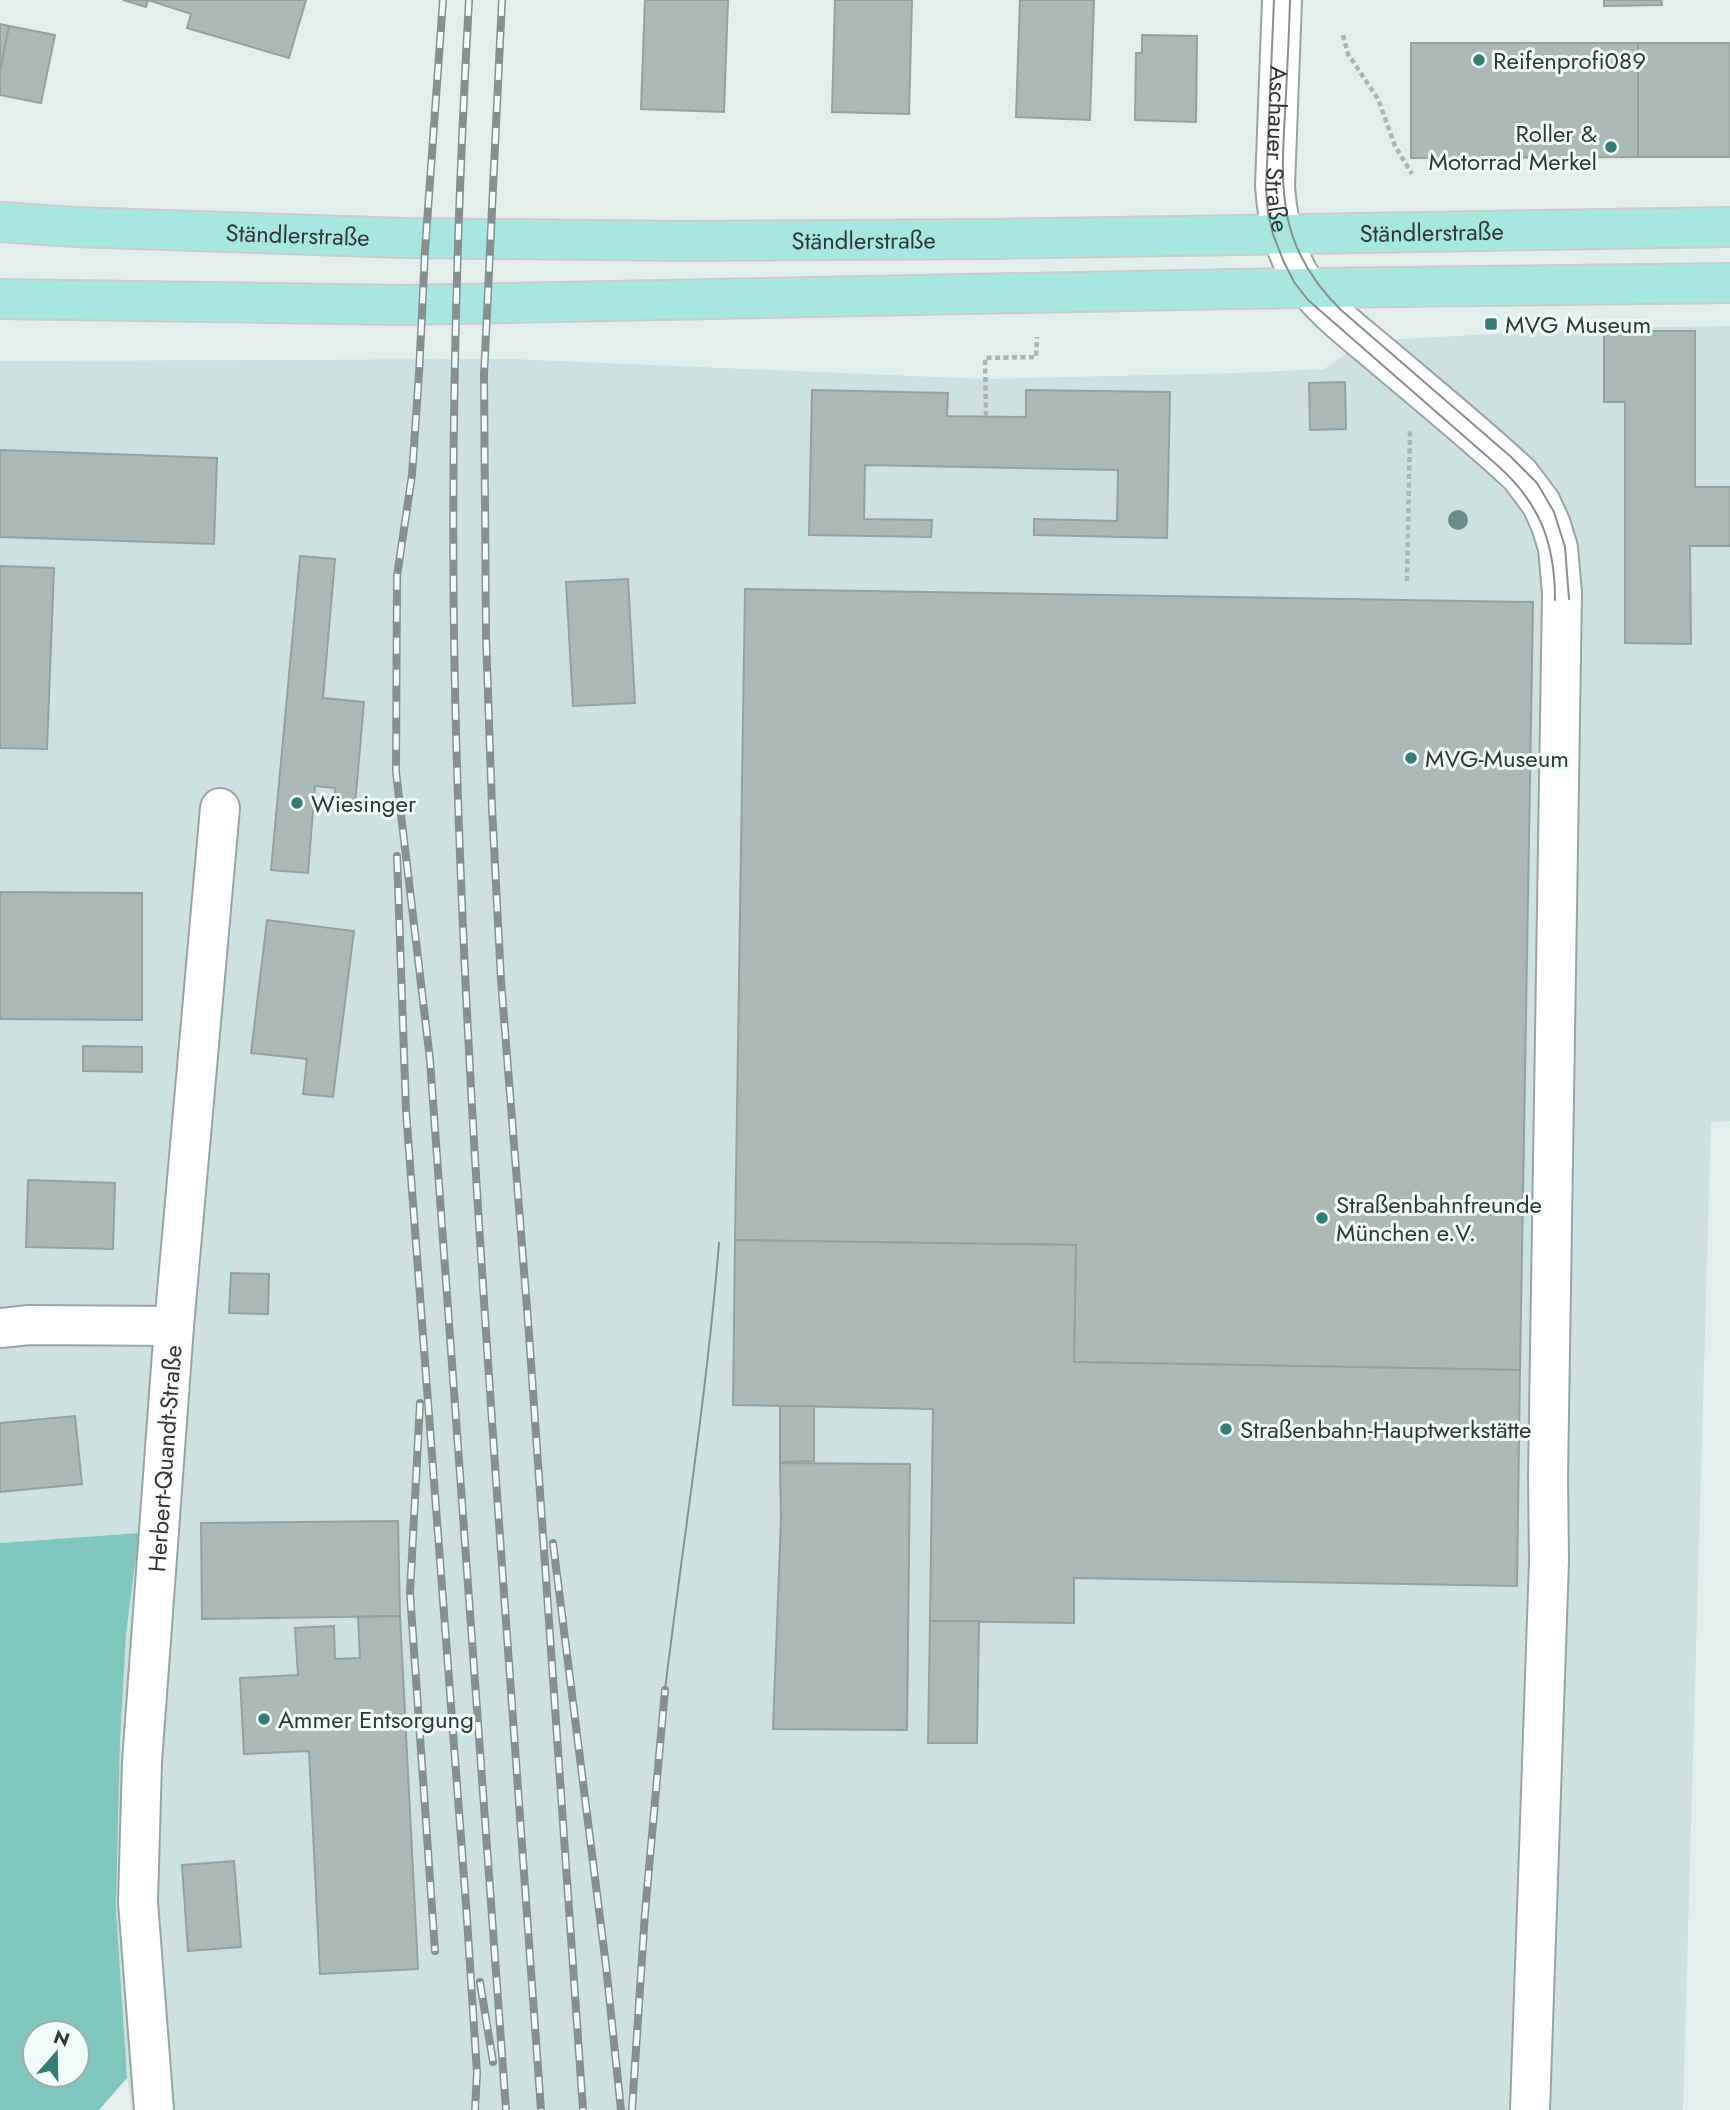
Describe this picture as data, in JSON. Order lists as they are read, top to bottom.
{
  "streets": {
    "main road": ["Ständlerstraße"],
    "street": ["Aschauer Straße", "Herbert-Quandt-Straße"]
  },
  "crossings": [
    ["Aschauer Straße", "Ständlerstraße"]
  ],
  "places": {
    "other": [
      "Reifenprofi089",
      "Roller & Motorrad Merkel",
      "MVG-Museum",
      "Wiesinger",
      "Straßenbahnfreunde München e.V.",
      "Straßenbahn-Hauptwerkstätte",
      "Ammer Entsorgung"
    ],
    "transit": ["MVG Museum"]
  },
  "north": "top"
}
